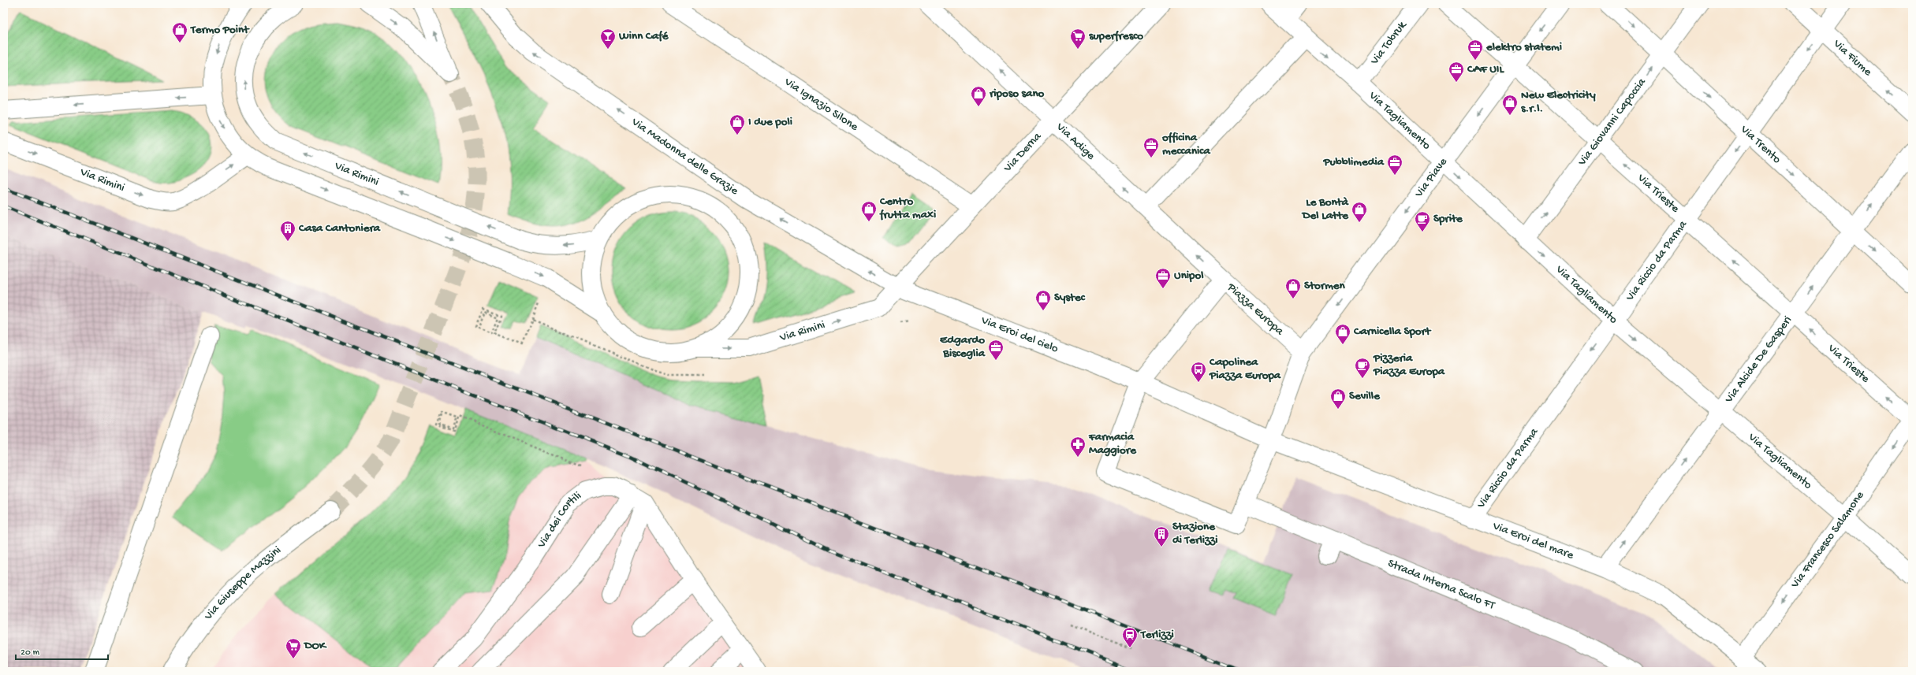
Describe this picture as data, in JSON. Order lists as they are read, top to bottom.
{
  "streets": {
    "street": [
      "Via Tobruk",
      "Via Fiume",
      "Via Ignazio Silone",
      "Via Giovanni Capoccia",
      "Via Tagliamento",
      "Via Adige",
      "Via Trento",
      "Via Derna",
      "Via Madonna delle Grazie",
      "Via Rimini",
      "Via Piave",
      "Via Trieste",
      "Via Riccio da Parma",
      "Piazza Europa",
      "Via Eroi del cielo",
      "Via Alcide De Gasperi",
      "Via dei Cortili",
      "Via Francesco Salamone",
      "Via Eroi del mare",
      "Via Giuseppe Mazzini",
      "Strada Interna Scalo FT"
    ]
  },
  "crossings": [
    ["Via Tobruk", "Via Tagliamento"],
    ["Via Fiume", "Via Riccio da Parma"],
    ["Via Ignazio Silone", "Via Derna"],
    ["Via Giovanni Capoccia", "Via Tagliamento"],
    ["Via Giovanni Capoccia", "Via Trento"],
    ["Via Giovanni Capoccia", "Via Trieste"],
    ["Via Tagliamento", "Via Piave"],
    ["Via Tagliamento", "Via Riccio da Parma"],
    ["Via Tagliamento", "Via Alcide De Gasperi"],
    ["Via Tagliamento", "Via Francesco Salamone"],
    ["Via Adige", "Via Derna"],
    ["Via Adige", "Piazza Europa"],
    ["Via Trento", "Via Riccio da Parma"],
    ["Via Trento", "Via Alcide De Gasperi"],
    ["Via Derna", "Via Madonna delle Grazie"],
    ["Via Derna", "Via Rimini"],
    ["Via Derna", "Via Eroi del cielo"],
    ["Via Madonna delle Grazie", "Via Rimini"],
    ["Via Madonna delle Grazie", "Via Eroi del cielo"],
    ["Via Rimini", "Via Eroi del cielo"],
    ["Via Piave", "Via Trieste"],
    ["Via Piave", "Piazza Europa"],
    ["Via Trieste", "Via Riccio da Parma"],
    ["Via Trieste", "Via Alcide De Gasperi"],
    ["Via Trieste", "Via Francesco Salamone"],
    ["Via Riccio da Parma", "Via Eroi del mare"],
    ["Piazza Europa", "Via Eroi del cielo"],
    ["Piazza Europa", "Via Eroi del mare"],
    ["Piazza Europa", "Strada Interna Scalo FT"],
    ["Via Alcide De Gasperi", "Via Eroi del mare"],
    ["Via Francesco Salamone", "Via Eroi del mare"]
  ],
  "one_way": [
    "Via Fiume",
    "Via Giovanni Capoccia",
    "Via Tagliamento",
    "Via Adige",
    "Via Trento",
    "Via Madonna delle Grazie",
    "Via Piave",
    "Via Trieste",
    "Via Riccio da Parma",
    "Via Alcide De Gasperi",
    "Via Francesco Salamone"
  ],
  "places": {
    "shop": [
      "Termo Point",
      "riposo sano",
      "New Electricity s.r.l.",
      "I due poli",
      "Centro frutta maxi",
      "Le Bontà Del Latte",
      "Stormen",
      "Systec",
      "Carnicella Sport",
      "Seville"
    ],
    "bar": ["Winn Café"],
    "supermarket": ["superfresco", "DOK"],
    "office": [
      "elektro statemi",
      "CAF UIL",
      "officina meccanica",
      "Pubblimedia",
      "Unipol",
      "Edgardo Bisceglia"
    ],
    "cafe": ["Sprite", "Pizzeria Piazza Europa"],
    "building": ["Casa Cantoniera", "Stazione di Terlizzi"],
    "bus stop": ["Capolinea Piazza Europa"],
    "pharmacy": ["Farmacia Maggiore"],
    "station": ["Terlizzi"]
  },
  "scale_bar": "20 m"
}
